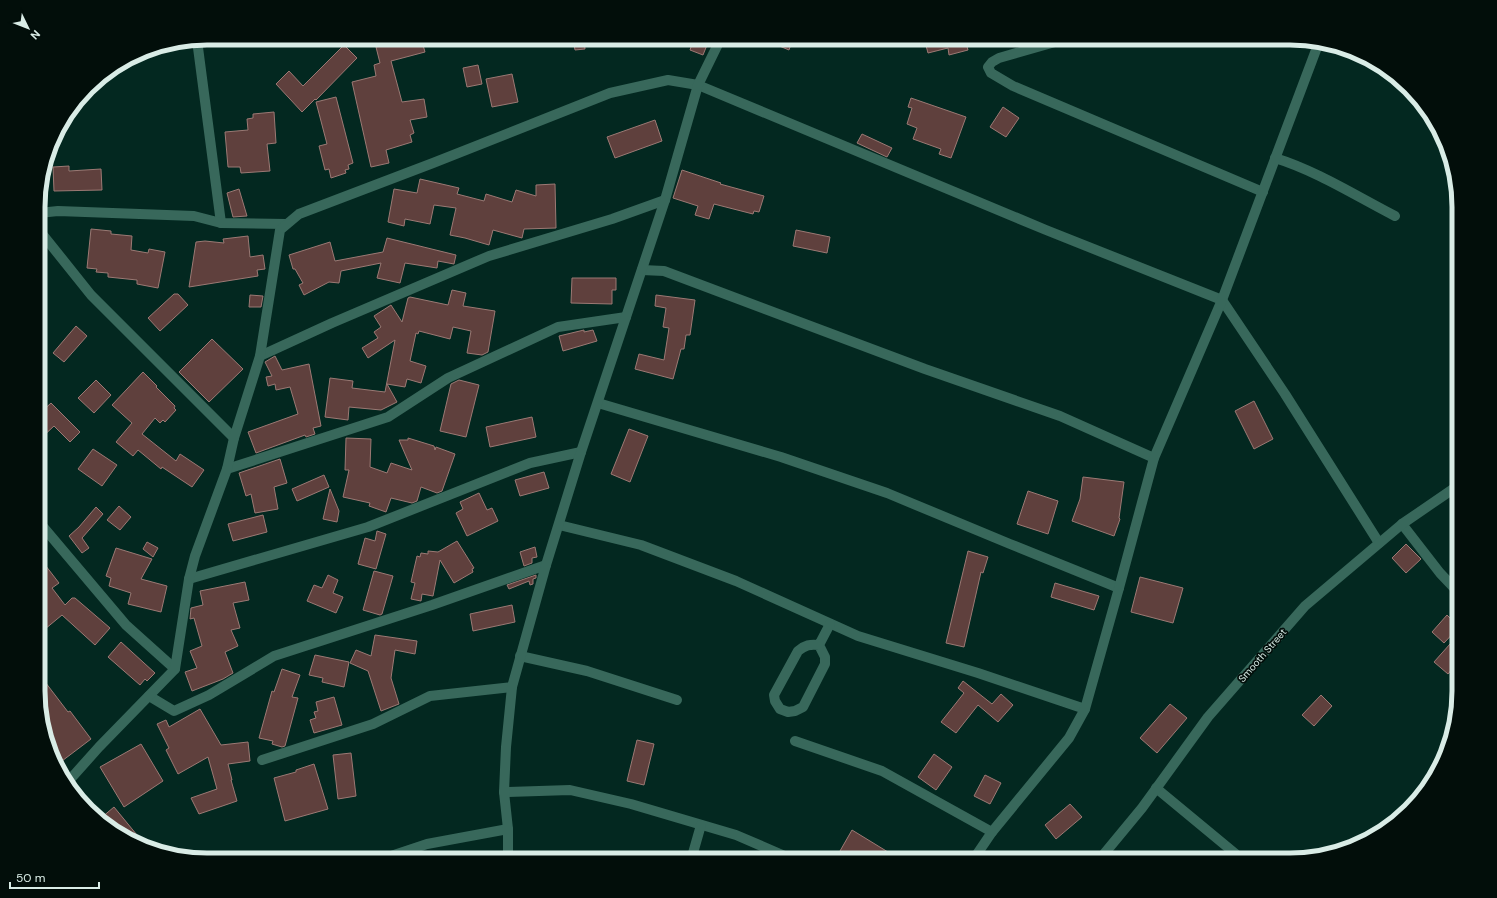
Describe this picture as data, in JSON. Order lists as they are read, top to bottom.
{
  "streets": {
    "street": ["Smooth Street"]
  },
  "scale_bar": "50 m",
  "north": "bottom right"
}
